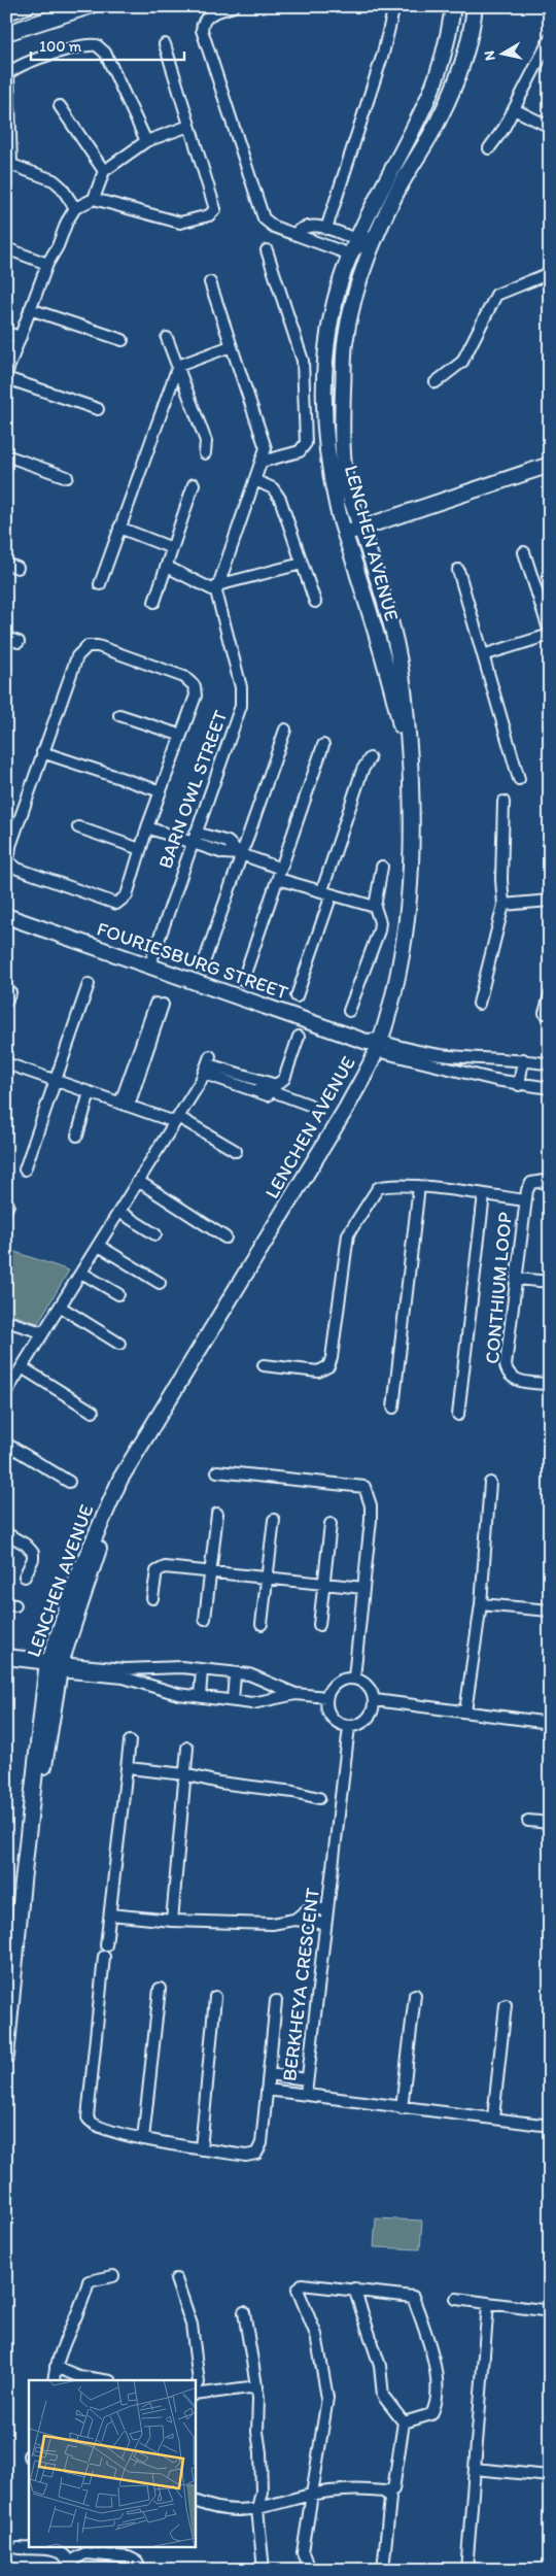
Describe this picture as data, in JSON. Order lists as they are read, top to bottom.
{
  "streets": {
    "main road": ["LENCHEN AVENUE", "FOURIESBURG STREET"],
    "street": ["BARN OWL STREET", "CONTHIUM LOOP", "BERKHEYA CRESCENT"]
  },
  "crossings": [
    ["LENCHEN AVENUE", "FOURIESBURG STREET"],
    ["BARN OWL STREET", "FOURIESBURG STREET"]
  ],
  "scale_bar": "100 m",
  "north": "left"
}
